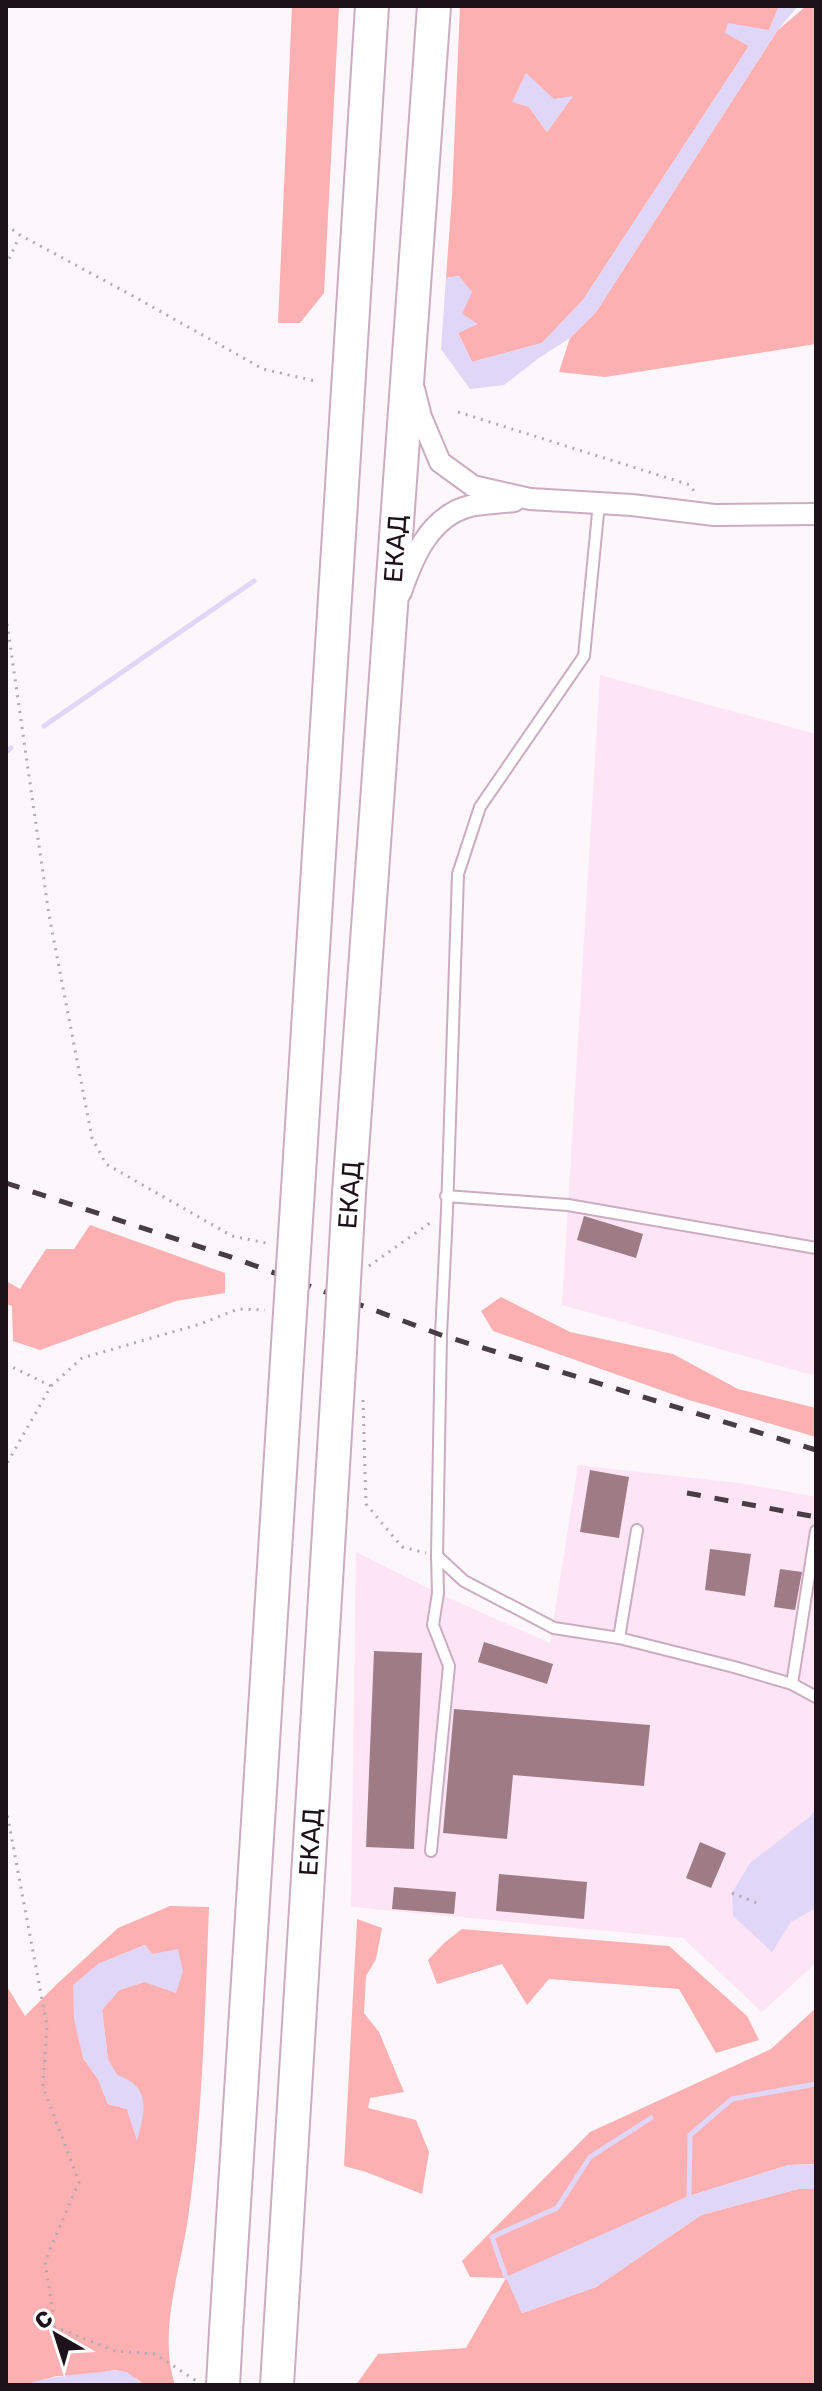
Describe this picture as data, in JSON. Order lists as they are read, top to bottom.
{
  "streets": {
    "highway": ["ЕКАД"]
  },
  "north": "top left"
}
